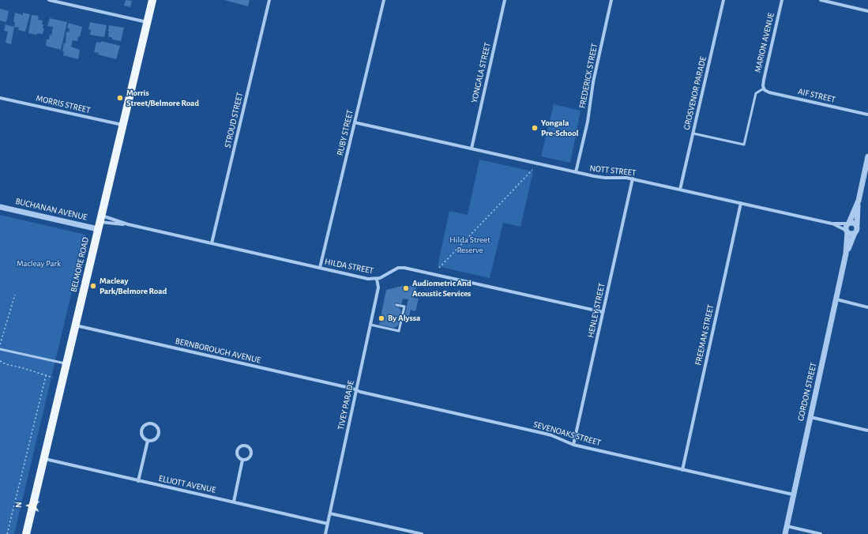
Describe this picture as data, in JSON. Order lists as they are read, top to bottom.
{
  "streets": {
    "main road": ["BELMORE ROAD"],
    "street": [
      "MARION AVENUE",
      "YONGALA STREET",
      "FREDERICK STREET",
      "GROSVENOR PARADE",
      "AIF STREET",
      "MORRIS STREET",
      "STROUD STREET",
      "RUBY STREET",
      "NOTT STREET",
      "BUCHANAN AVENUE",
      "HILDA STREET",
      "HENLEY STREET",
      "FREEMAN STREET",
      "BERNBOROUGH AVENUE",
      "GORDON STREET",
      "TIVEY PARADE",
      "SEVENOAKS STREET",
      "ELLIOTT AVENUE"
    ]
  },
  "crossings": [
    ["MARION AVENUE", "AIF STREET"],
    ["YONGALA STREET", "NOTT STREET"],
    ["FREDERICK STREET", "NOTT STREET"],
    ["GROSVENOR PARADE", "NOTT STREET"],
    ["MORRIS STREET", "BELMORE ROAD"],
    ["STROUD STREET", "HILDA STREET"],
    ["RUBY STREET", "NOTT STREET"],
    ["RUBY STREET", "HILDA STREET"],
    ["NOTT STREET", "HENLEY STREET"],
    ["NOTT STREET", "FREEMAN STREET"],
    ["NOTT STREET", "GORDON STREET"],
    ["BUCHANAN AVENUE", "BELMORE ROAD"],
    ["BUCHANAN AVENUE", "HILDA STREET"],
    ["BELMORE ROAD", "HILDA STREET"],
    ["BELMORE ROAD", "BERNBOROUGH AVENUE"],
    ["BELMORE ROAD", "ELLIOTT AVENUE"],
    ["HILDA STREET", "HENLEY STREET"],
    ["HILDA STREET", "TIVEY PARADE"],
    ["HENLEY STREET", "SEVENOAKS STREET"],
    ["FREEMAN STREET", "SEVENOAKS STREET"],
    ["BERNBOROUGH AVENUE", "TIVEY PARADE"],
    ["BERNBOROUGH AVENUE", "SEVENOAKS STREET"],
    ["GORDON STREET", "SEVENOAKS STREET"],
    ["TIVEY PARADE", "SEVENOAKS STREET"],
    ["TIVEY PARADE", "ELLIOTT AVENUE"]
  ],
  "parks": ["Hilda Street Reserve", "Macleay Park"],
  "places": [
    "Morris Street/Belmore Road",
    "Yongala Pre-School",
    "Macleay Park/Belmore Road",
    "Audiometric And Acoustic Services",
    "By Alyssa"
  ],
  "north": "left"
}
